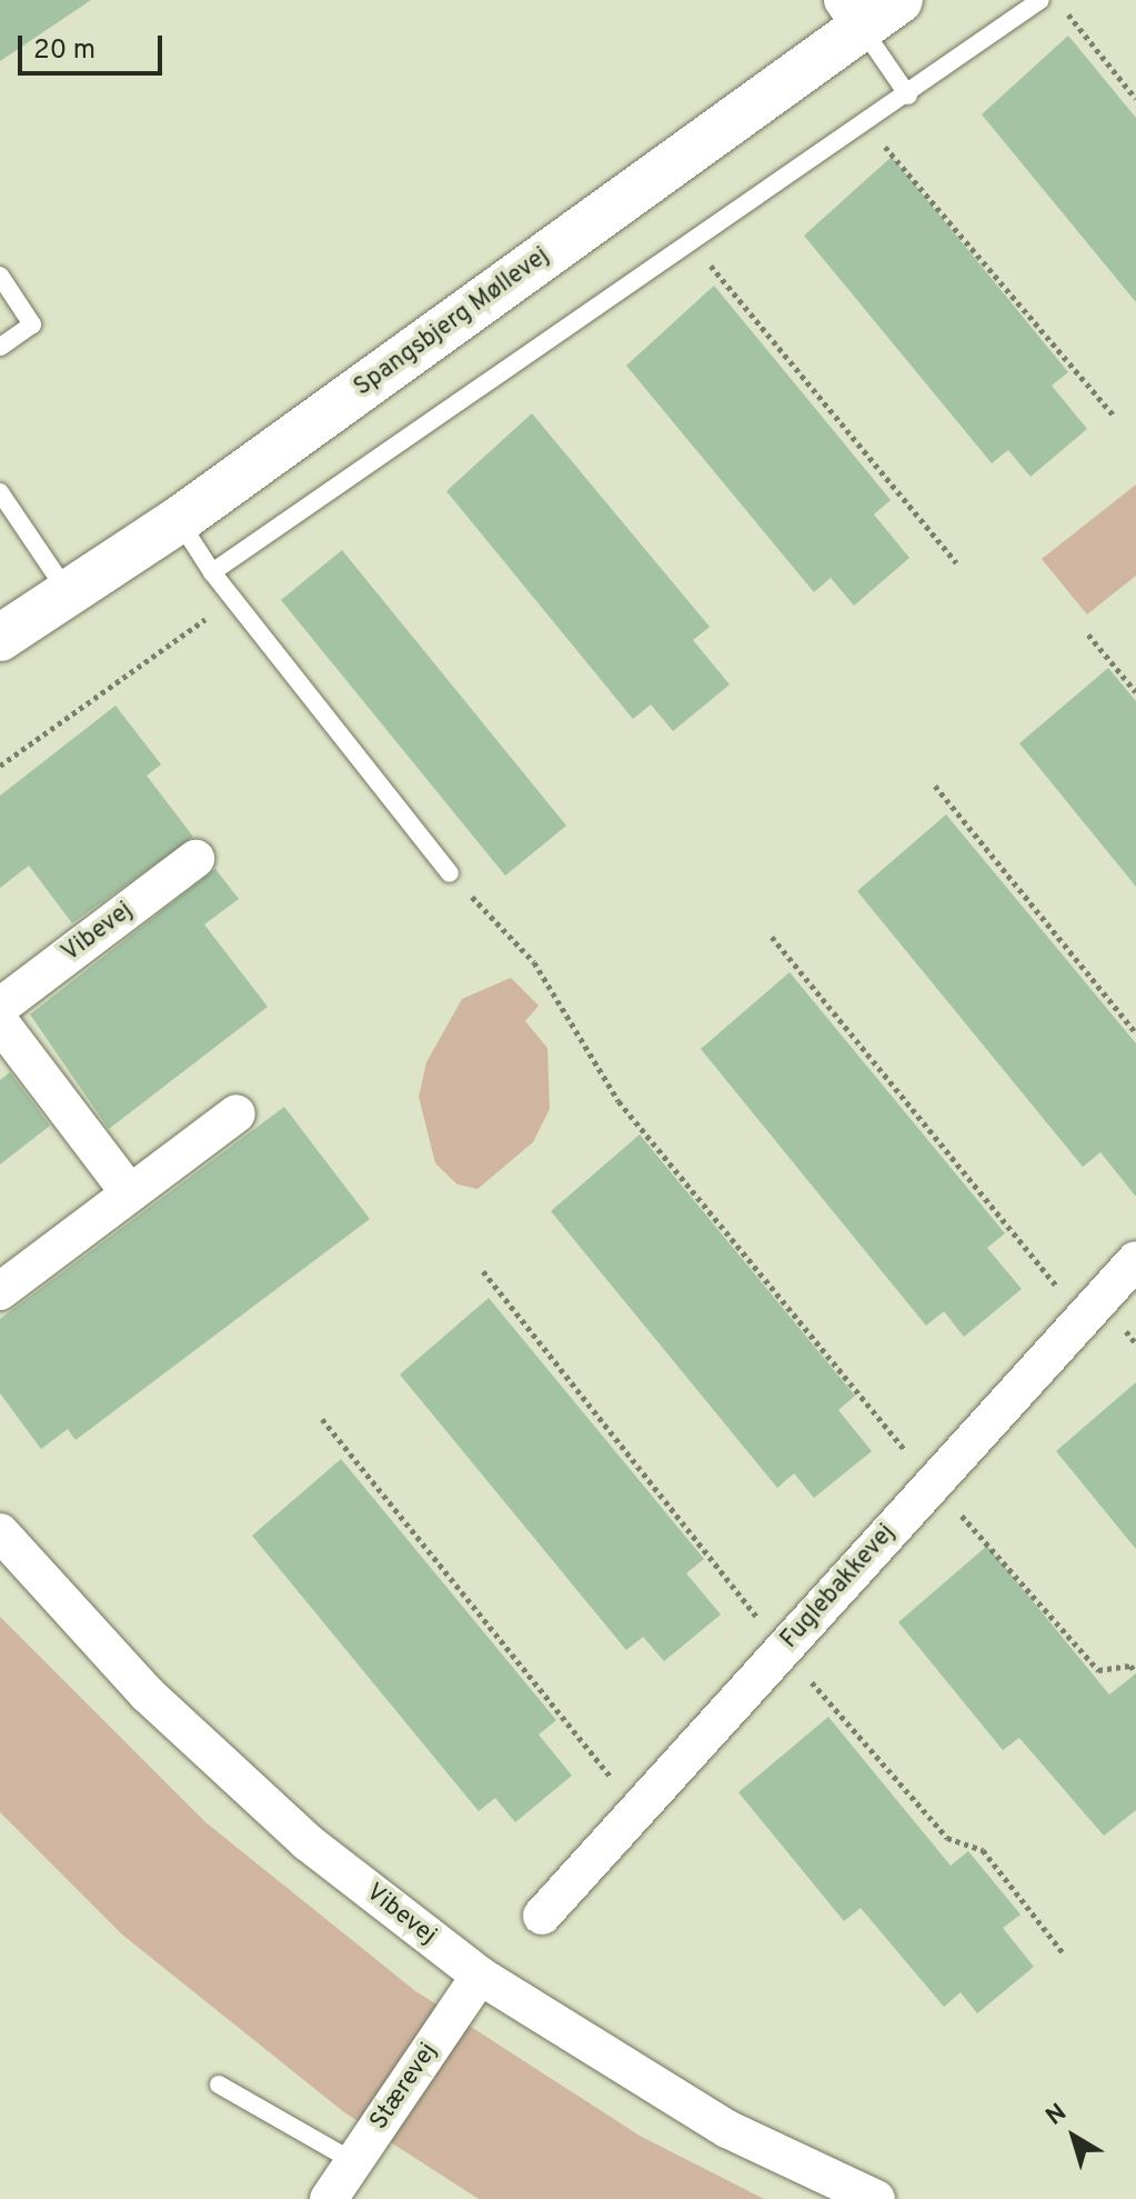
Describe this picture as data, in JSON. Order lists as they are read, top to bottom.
{
  "streets": {
    "street": [
      "Spangsbjerg Møllevej",
      "Vibevej",
      "Fuglebakkevej",
      "Stærevej"
    ]
  },
  "crossings": [
    ["Vibevej", "Stærevej"]
  ],
  "scale_bar": "20 m",
  "north": "top left"
}
